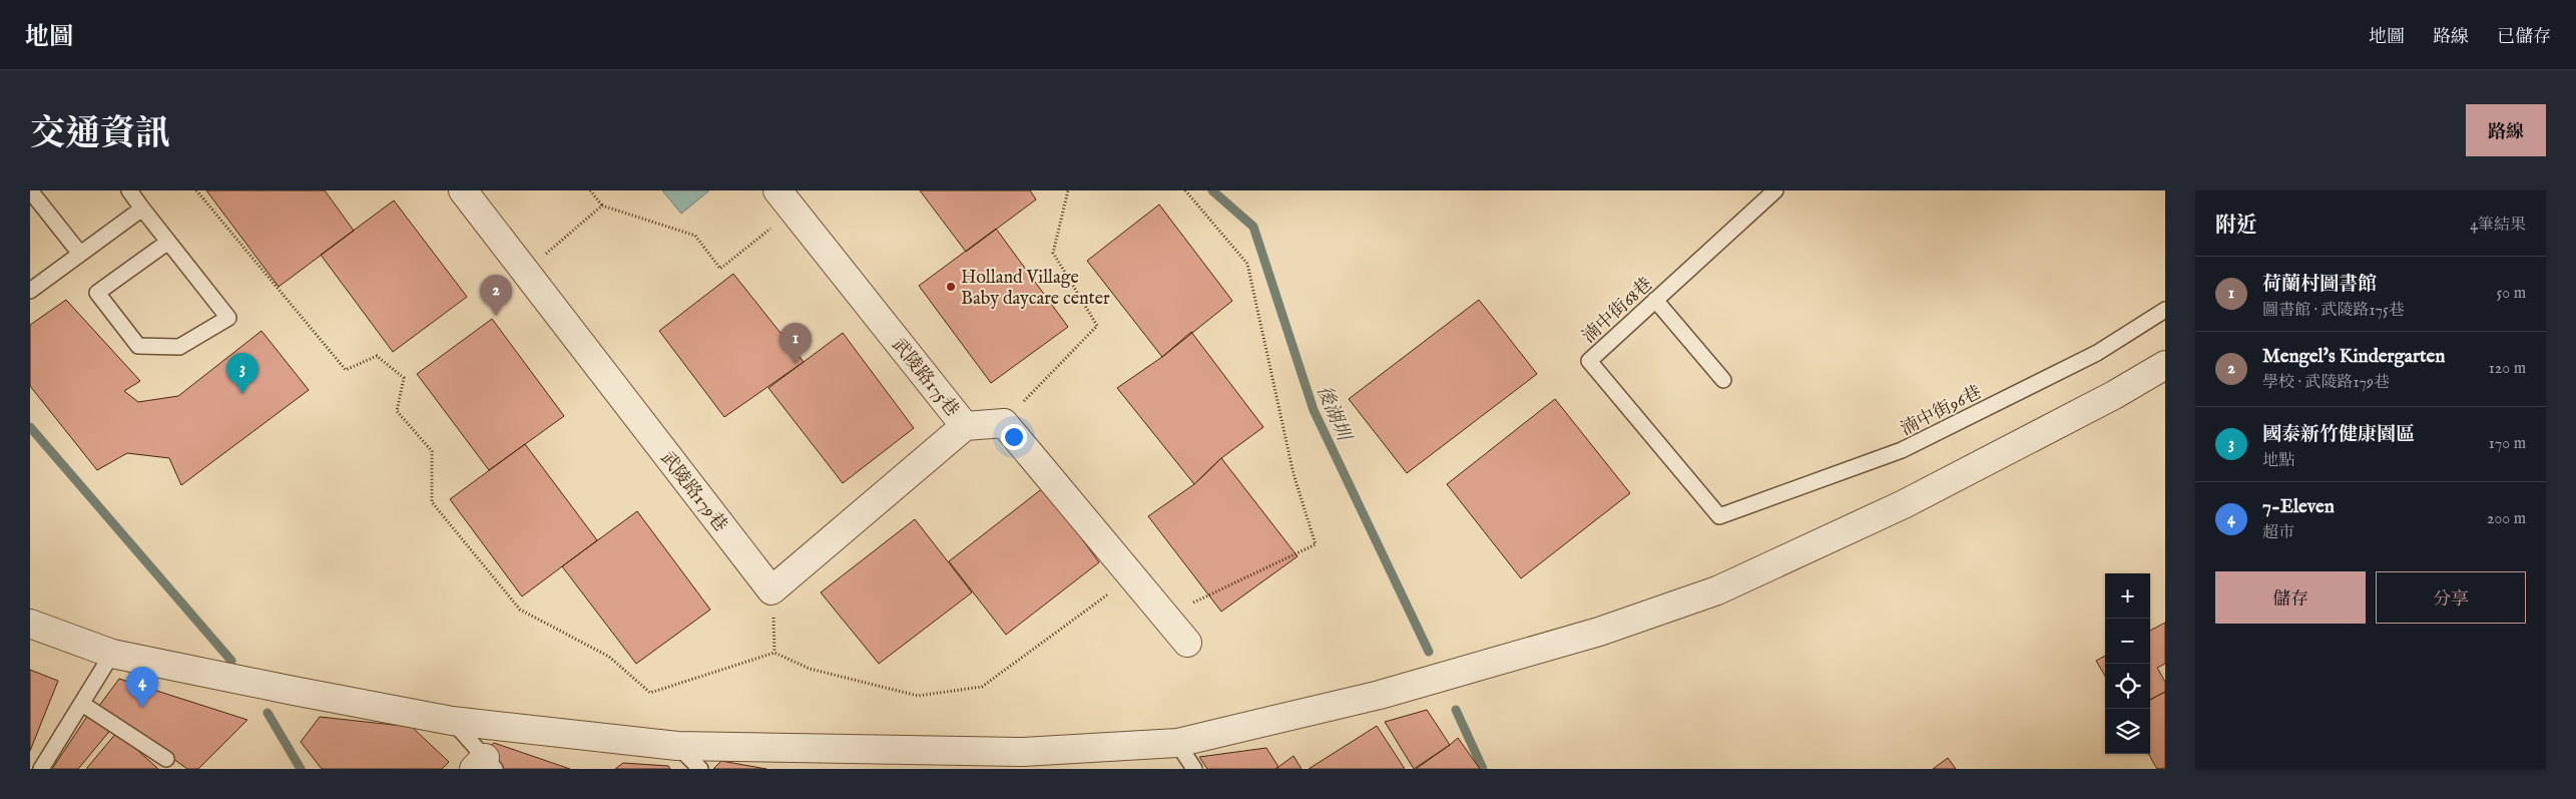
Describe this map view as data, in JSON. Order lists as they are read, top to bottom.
{
  "streets": {
    "street": ["武陵路175巷", "武陵路179巷"],
    "lane": ["湳中街68巷", "湳中街96巷"]
  },
  "crossings": [
    ["湳中街68巷", "湳中街96巷"],
    ["武陵路175巷", "武陵路179巷"]
  ],
  "water": ["後湖圳"],
  "places": ["Holland Village Baby daycare center"],
  "page": {
    "header": "地圖",
    "nav": ["地圖", "路線", "已儲存"],
    "title": "交通資訊",
    "buttons": [
      "路線",
      ["儲存", "分享"]
    ],
    "heading": ["附近", "4筆結果"],
    "list": [
      {
        "mark": "1",
        "name": "荷蘭村圖書館",
        "note": "圖書館 · 武陵路175巷",
        "value": "50 m"
      },
      {
        "mark": "2",
        "name": "Mengel's Kindergarten",
        "note": "學校 · 武陵路179巷",
        "value": "120 m"
      },
      {
        "mark": "3",
        "name": "國泰新竹健康園區",
        "note": "地點",
        "value": "170 m"
      },
      {
        "mark": "4",
        "name": "7-Eleven",
        "note": "超市",
        "value": "200 m"
      }
    ],
    "pins": [
      "2",
      "1",
      "3",
      "4"
    ],
    "map_buttons": ["+", "−"]
  }
}
